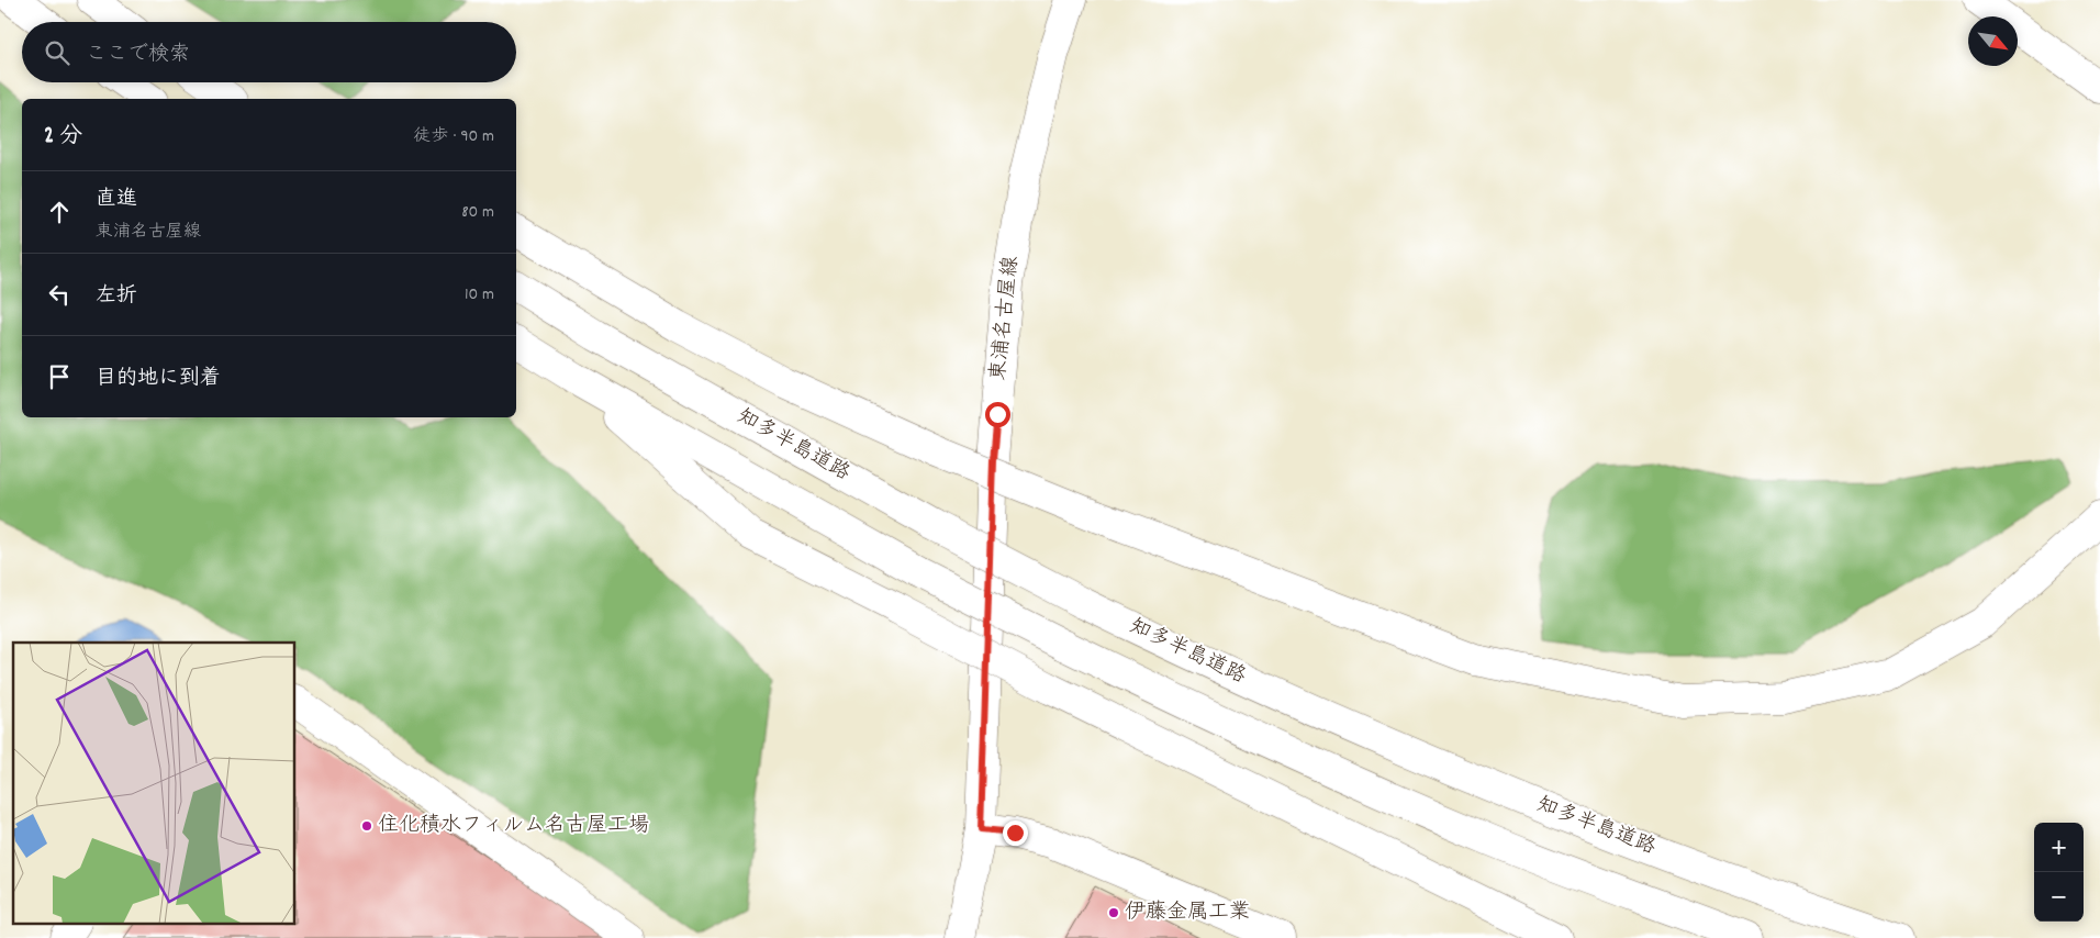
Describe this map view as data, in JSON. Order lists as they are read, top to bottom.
{
  "streets": {
    "main road": ["東浦名古屋線", "知多半島道路"]
  },
  "places": ["住化積水フィルム名古屋工場", "伊藤金属工業"],
  "north": "bottom right",
  "page": {
    "search": "ここで検索",
    "heading": ["2 分", "徒歩 · 90 m"],
    "list": [
      ["直進", "東浦名古屋線", "80 m"],
      ["左折", "10 m"],
      "目的地に到着"
    ],
    "map_buttons": ["+", "−"]
  }
}
